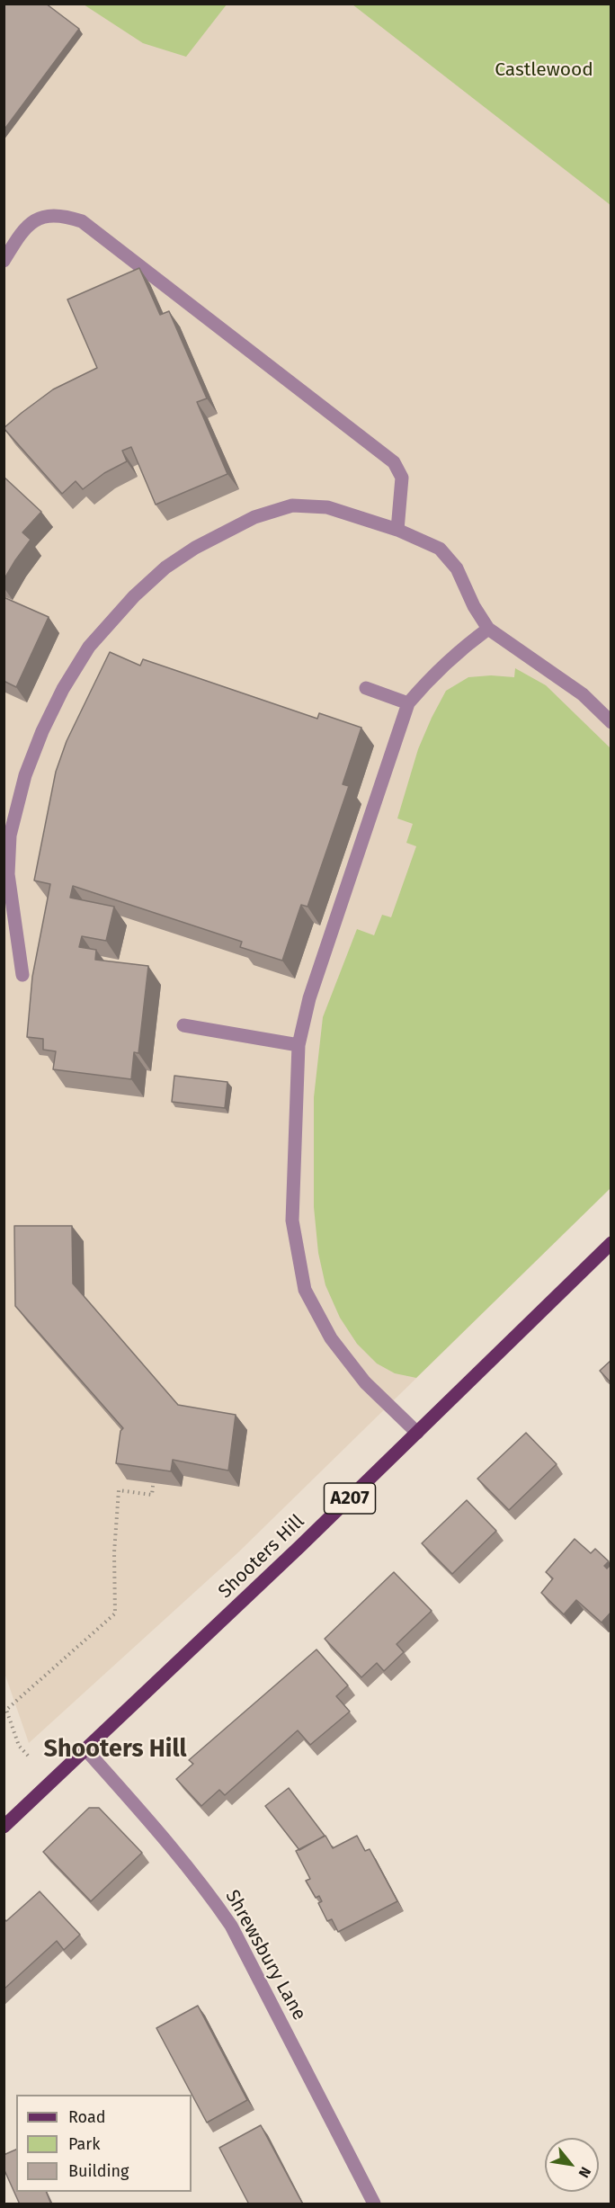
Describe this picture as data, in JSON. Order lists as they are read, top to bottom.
{
  "streets": {
    "main road": ["A207", "Shooters Hill"],
    "street": ["Shrewsbury Lane"]
  },
  "crossings": [
    ["Shooters Hill", "Shrewsbury Lane"]
  ],
  "districts": ["Shooters Hill"],
  "parks": ["Castlewood"],
  "legend": ["Road", "Park", "Building"],
  "north": "bottom right"
}
